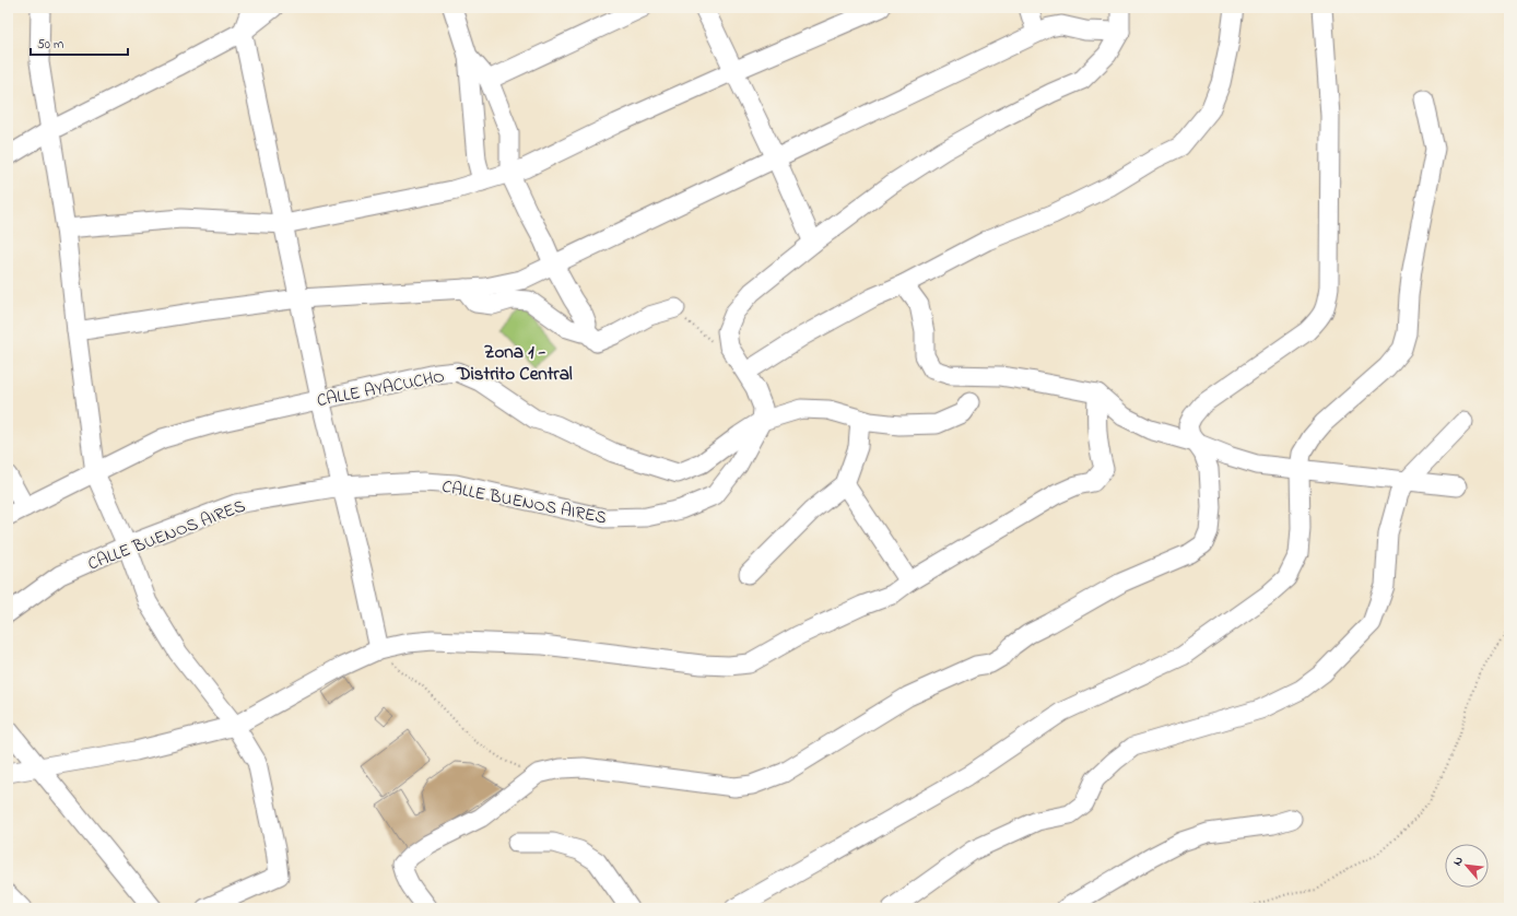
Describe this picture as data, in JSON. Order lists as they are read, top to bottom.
{
  "streets": {
    "street": ["CALLE AYACUCHO", "CALLE BUENOS AIRES"]
  },
  "crossings": [
    ["CALLE AYACUCHO", "CALLE BUENOS AIRES"]
  ],
  "districts": ["Zona 1 - Distrito Central"],
  "scale_bar": "50 m",
  "north": "top left"
}
